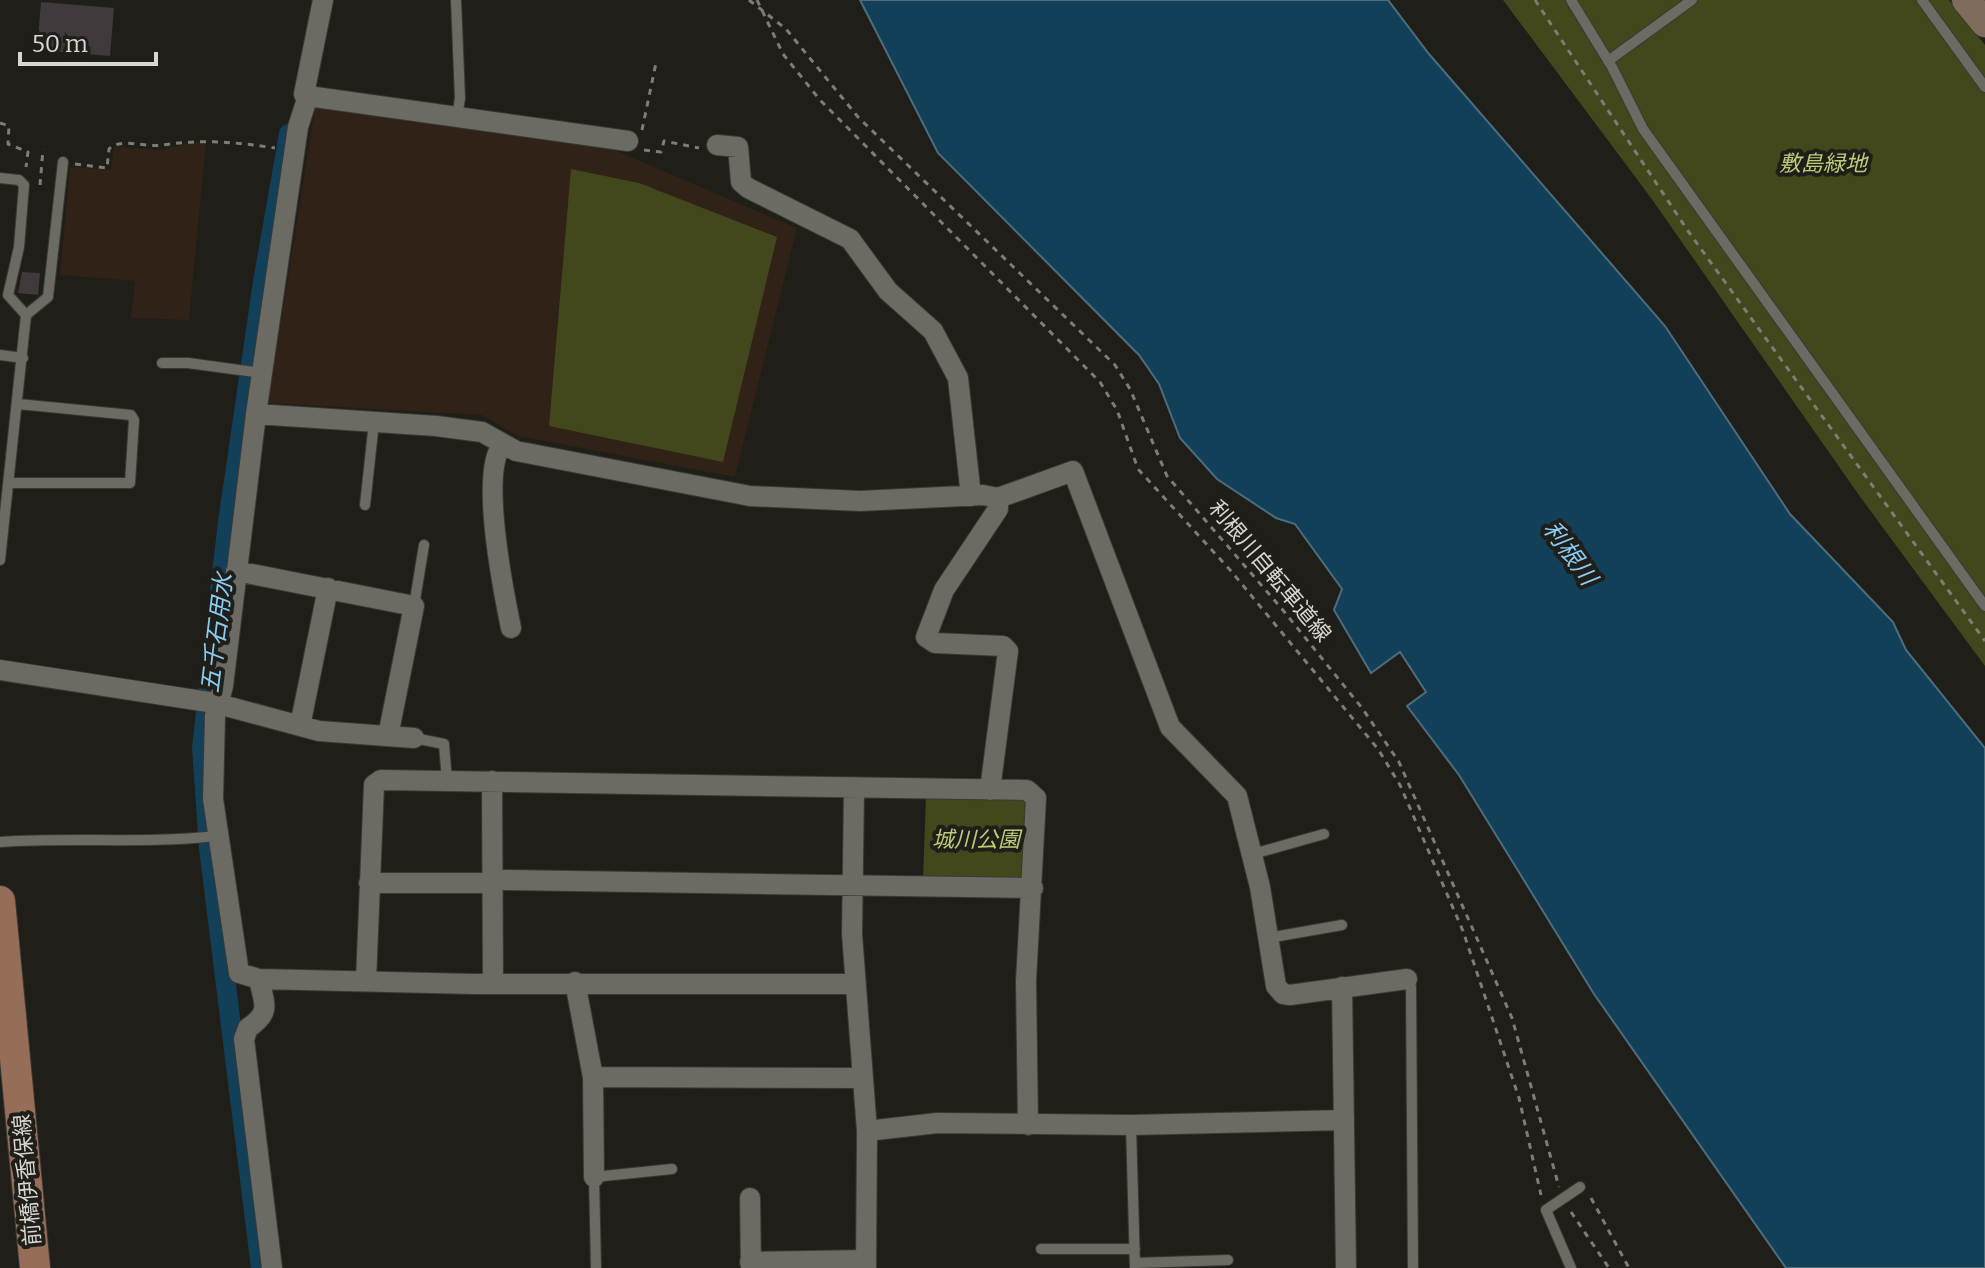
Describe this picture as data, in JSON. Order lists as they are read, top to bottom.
{
  "streets": {
    "main road": ["前橋伊香保線"],
    "path": ["利根川自転車道線"]
  },
  "water": ["利根川", "五千石用水"],
  "parks": ["敷島緑地", "城川公園"],
  "scale_bar": "50 m"
}
